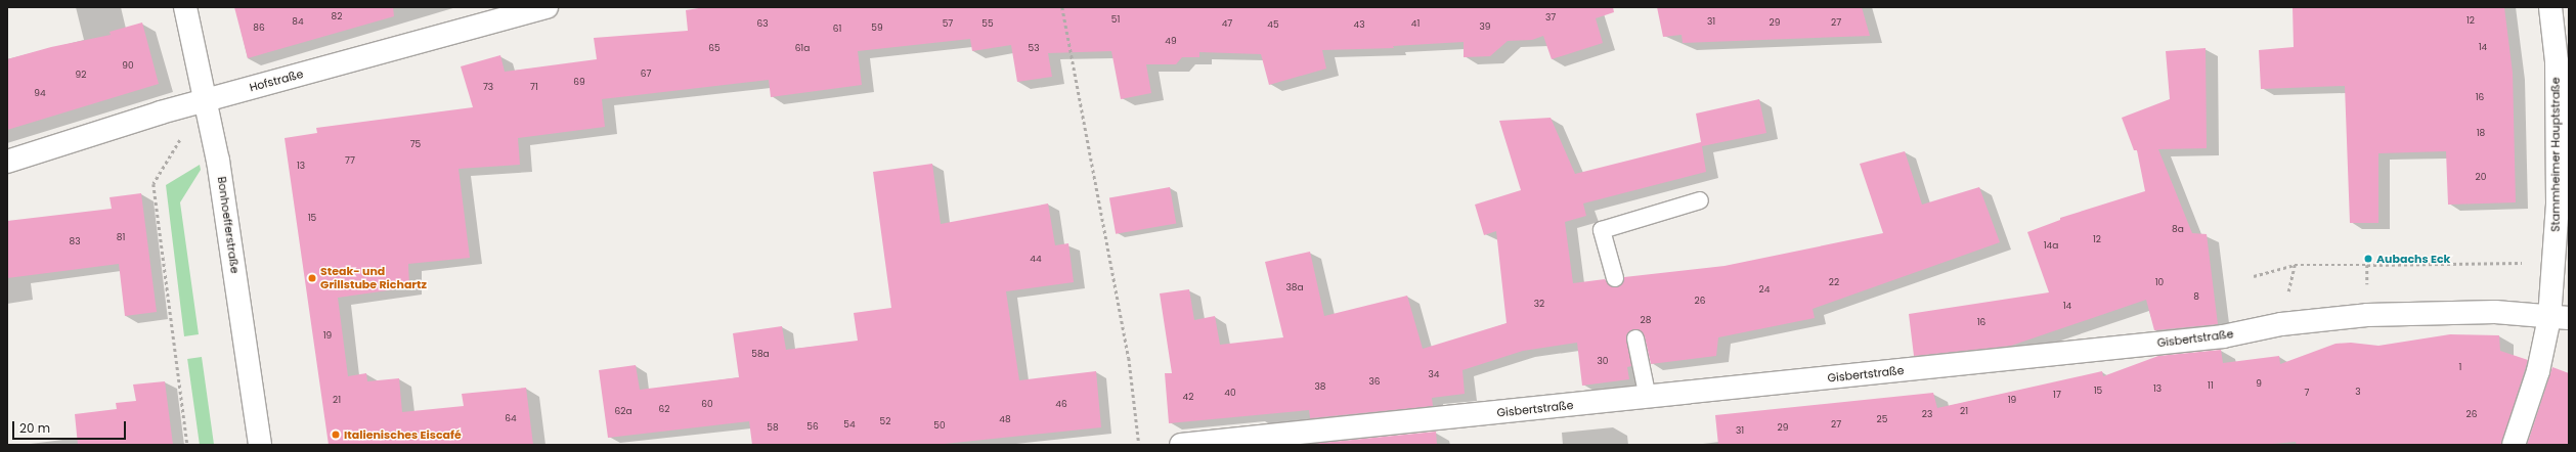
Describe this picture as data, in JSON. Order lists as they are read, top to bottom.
{
  "streets": {
    "street": [
      "Hofstraße",
      "Stammheimer Hauptstraße",
      "Bonhoefferstraße",
      "Gisbertstraße"
    ]
  },
  "crossings": [
    ["Hofstraße", "Bonhoefferstraße"],
    ["Stammheimer Hauptstraße", "Gisbertstraße"]
  ],
  "places": ["Aubachs Eck", "Steak- und Grillstube Richartz", "Italienisches Eiscafé"],
  "house_numbers": [
    "82",
    "37",
    "51",
    "12",
    "84",
    "31",
    "29",
    "27",
    "63",
    "57",
    "55",
    "47",
    "41",
    "45",
    "43",
    "39",
    "86",
    "59",
    "61",
    "49",
    "14",
    "65",
    "61a",
    "53",
    "90",
    "67",
    "92",
    "69",
    "73",
    "71",
    "94",
    "16",
    "18",
    "75",
    "77",
    "13",
    "20",
    "15",
    "8a",
    "81",
    "12",
    "83",
    "14a",
    "44",
    "22",
    "10",
    "38a",
    "24",
    "8",
    "26",
    "32",
    "14",
    "28",
    "16",
    "19",
    "58a",
    "30",
    "1",
    "34",
    "36",
    "9",
    "11",
    "38",
    "13",
    "15",
    "3",
    "40",
    "7",
    "17",
    "42",
    "21",
    "19",
    "60",
    "46",
    "62",
    "62a",
    "21",
    "23",
    "26",
    "64",
    "48",
    "25",
    "52",
    "54",
    "27",
    "50",
    "56",
    "58",
    "29",
    "31"
  ],
  "scale_bar": "20 m"
}
